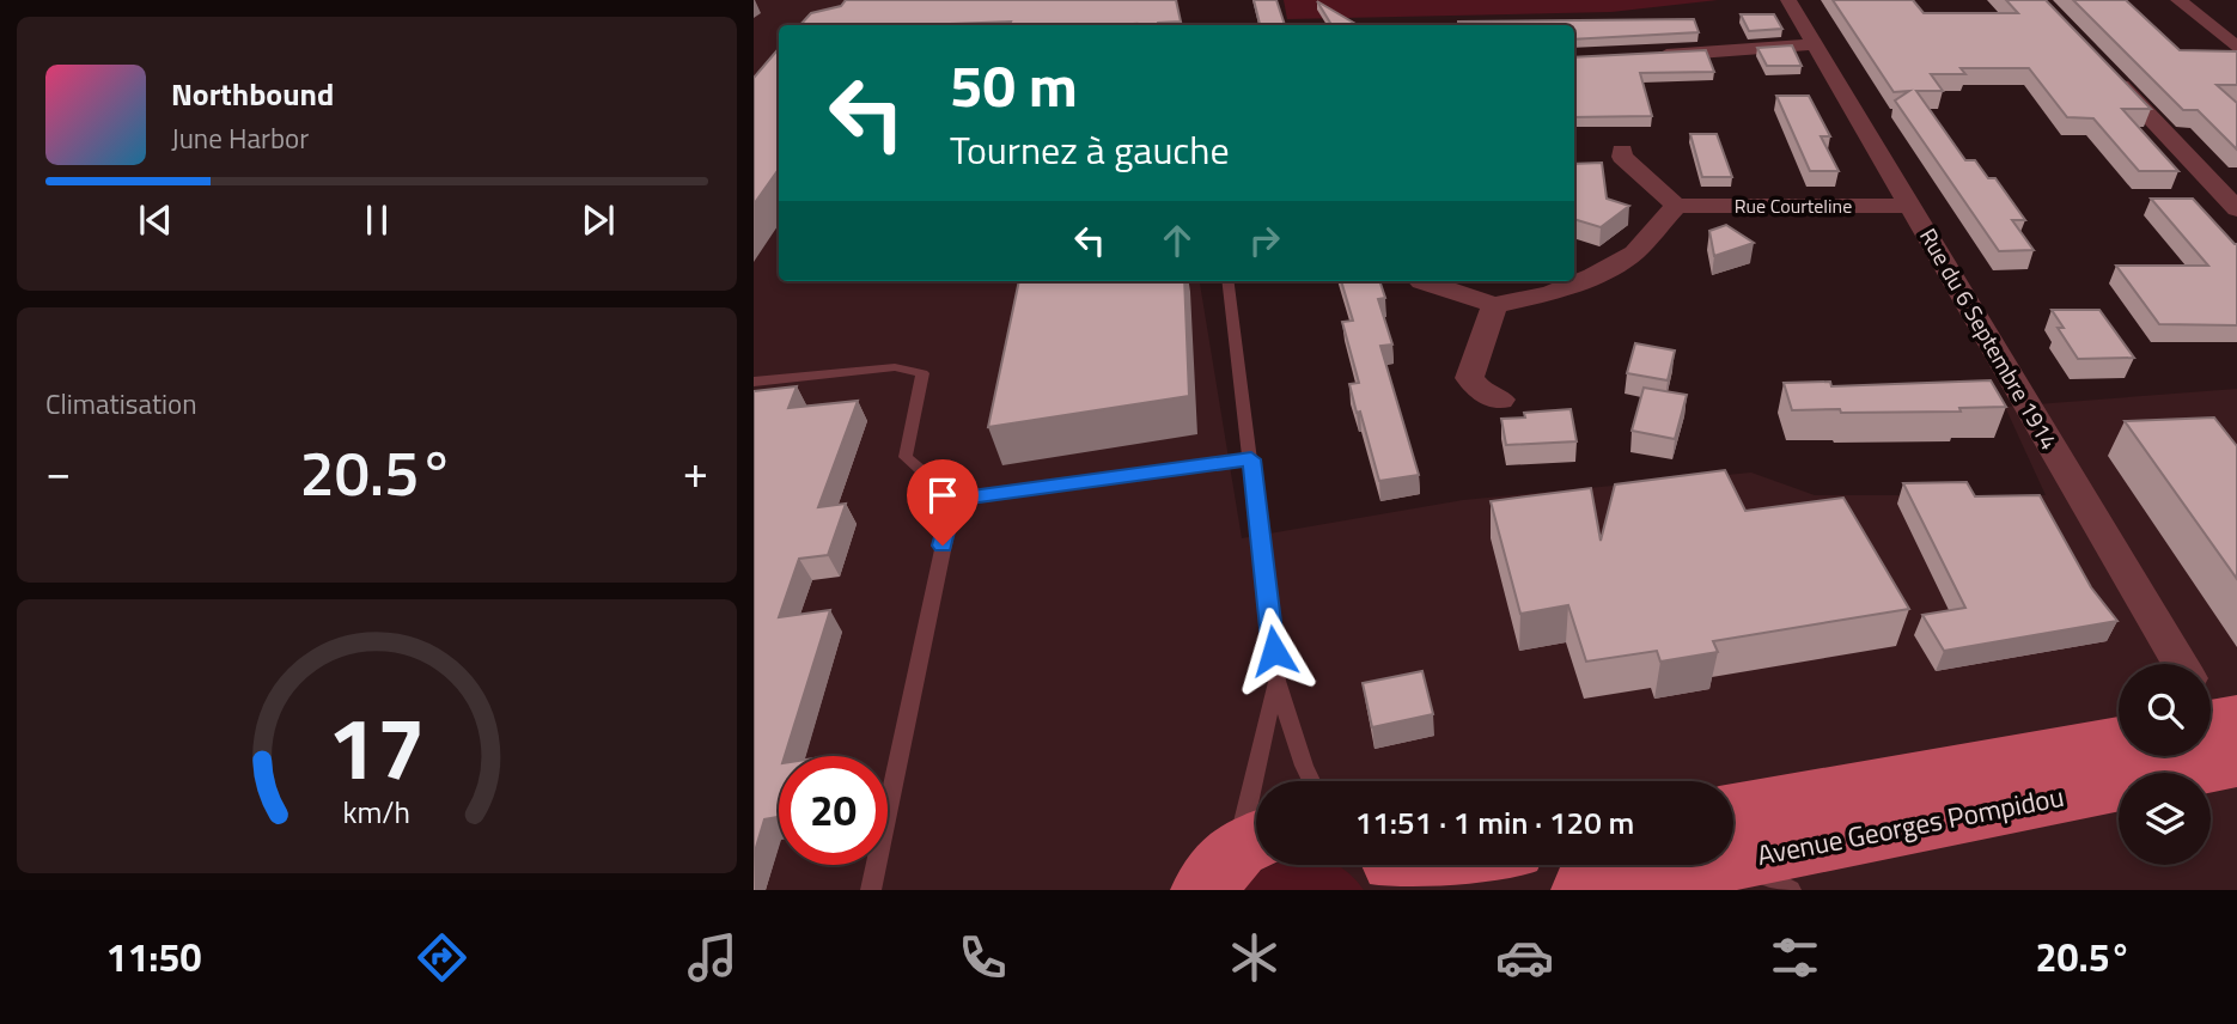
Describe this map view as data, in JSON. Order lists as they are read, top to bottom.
{
  "streets": {
    "main road": ["Avenue Georges Pompidou"],
    "street": ["Rue Courteline", "Rue du 6 Septembre 1914"]
  },
  "crossings": [
    ["Rue Courteline", "Rue du 6 Septembre 1914"],
    ["Rue du 6 Septembre 1914", "Avenue Georges Pompidou"]
  ],
  "page": {
    "turn": ["50 m", "Tournez à gauche"],
    "song": ["Northbound", "June Harbor"],
    "tile": "Climatisation",
    "heat": ["−", "20.5°", "+"],
    "limit": "20",
    "trip": "11:51 · 1 min · 120 m",
    "tabs": ["11:50", "20.5°"],
    "gauge": ["17", "km/h"]
  }
}
